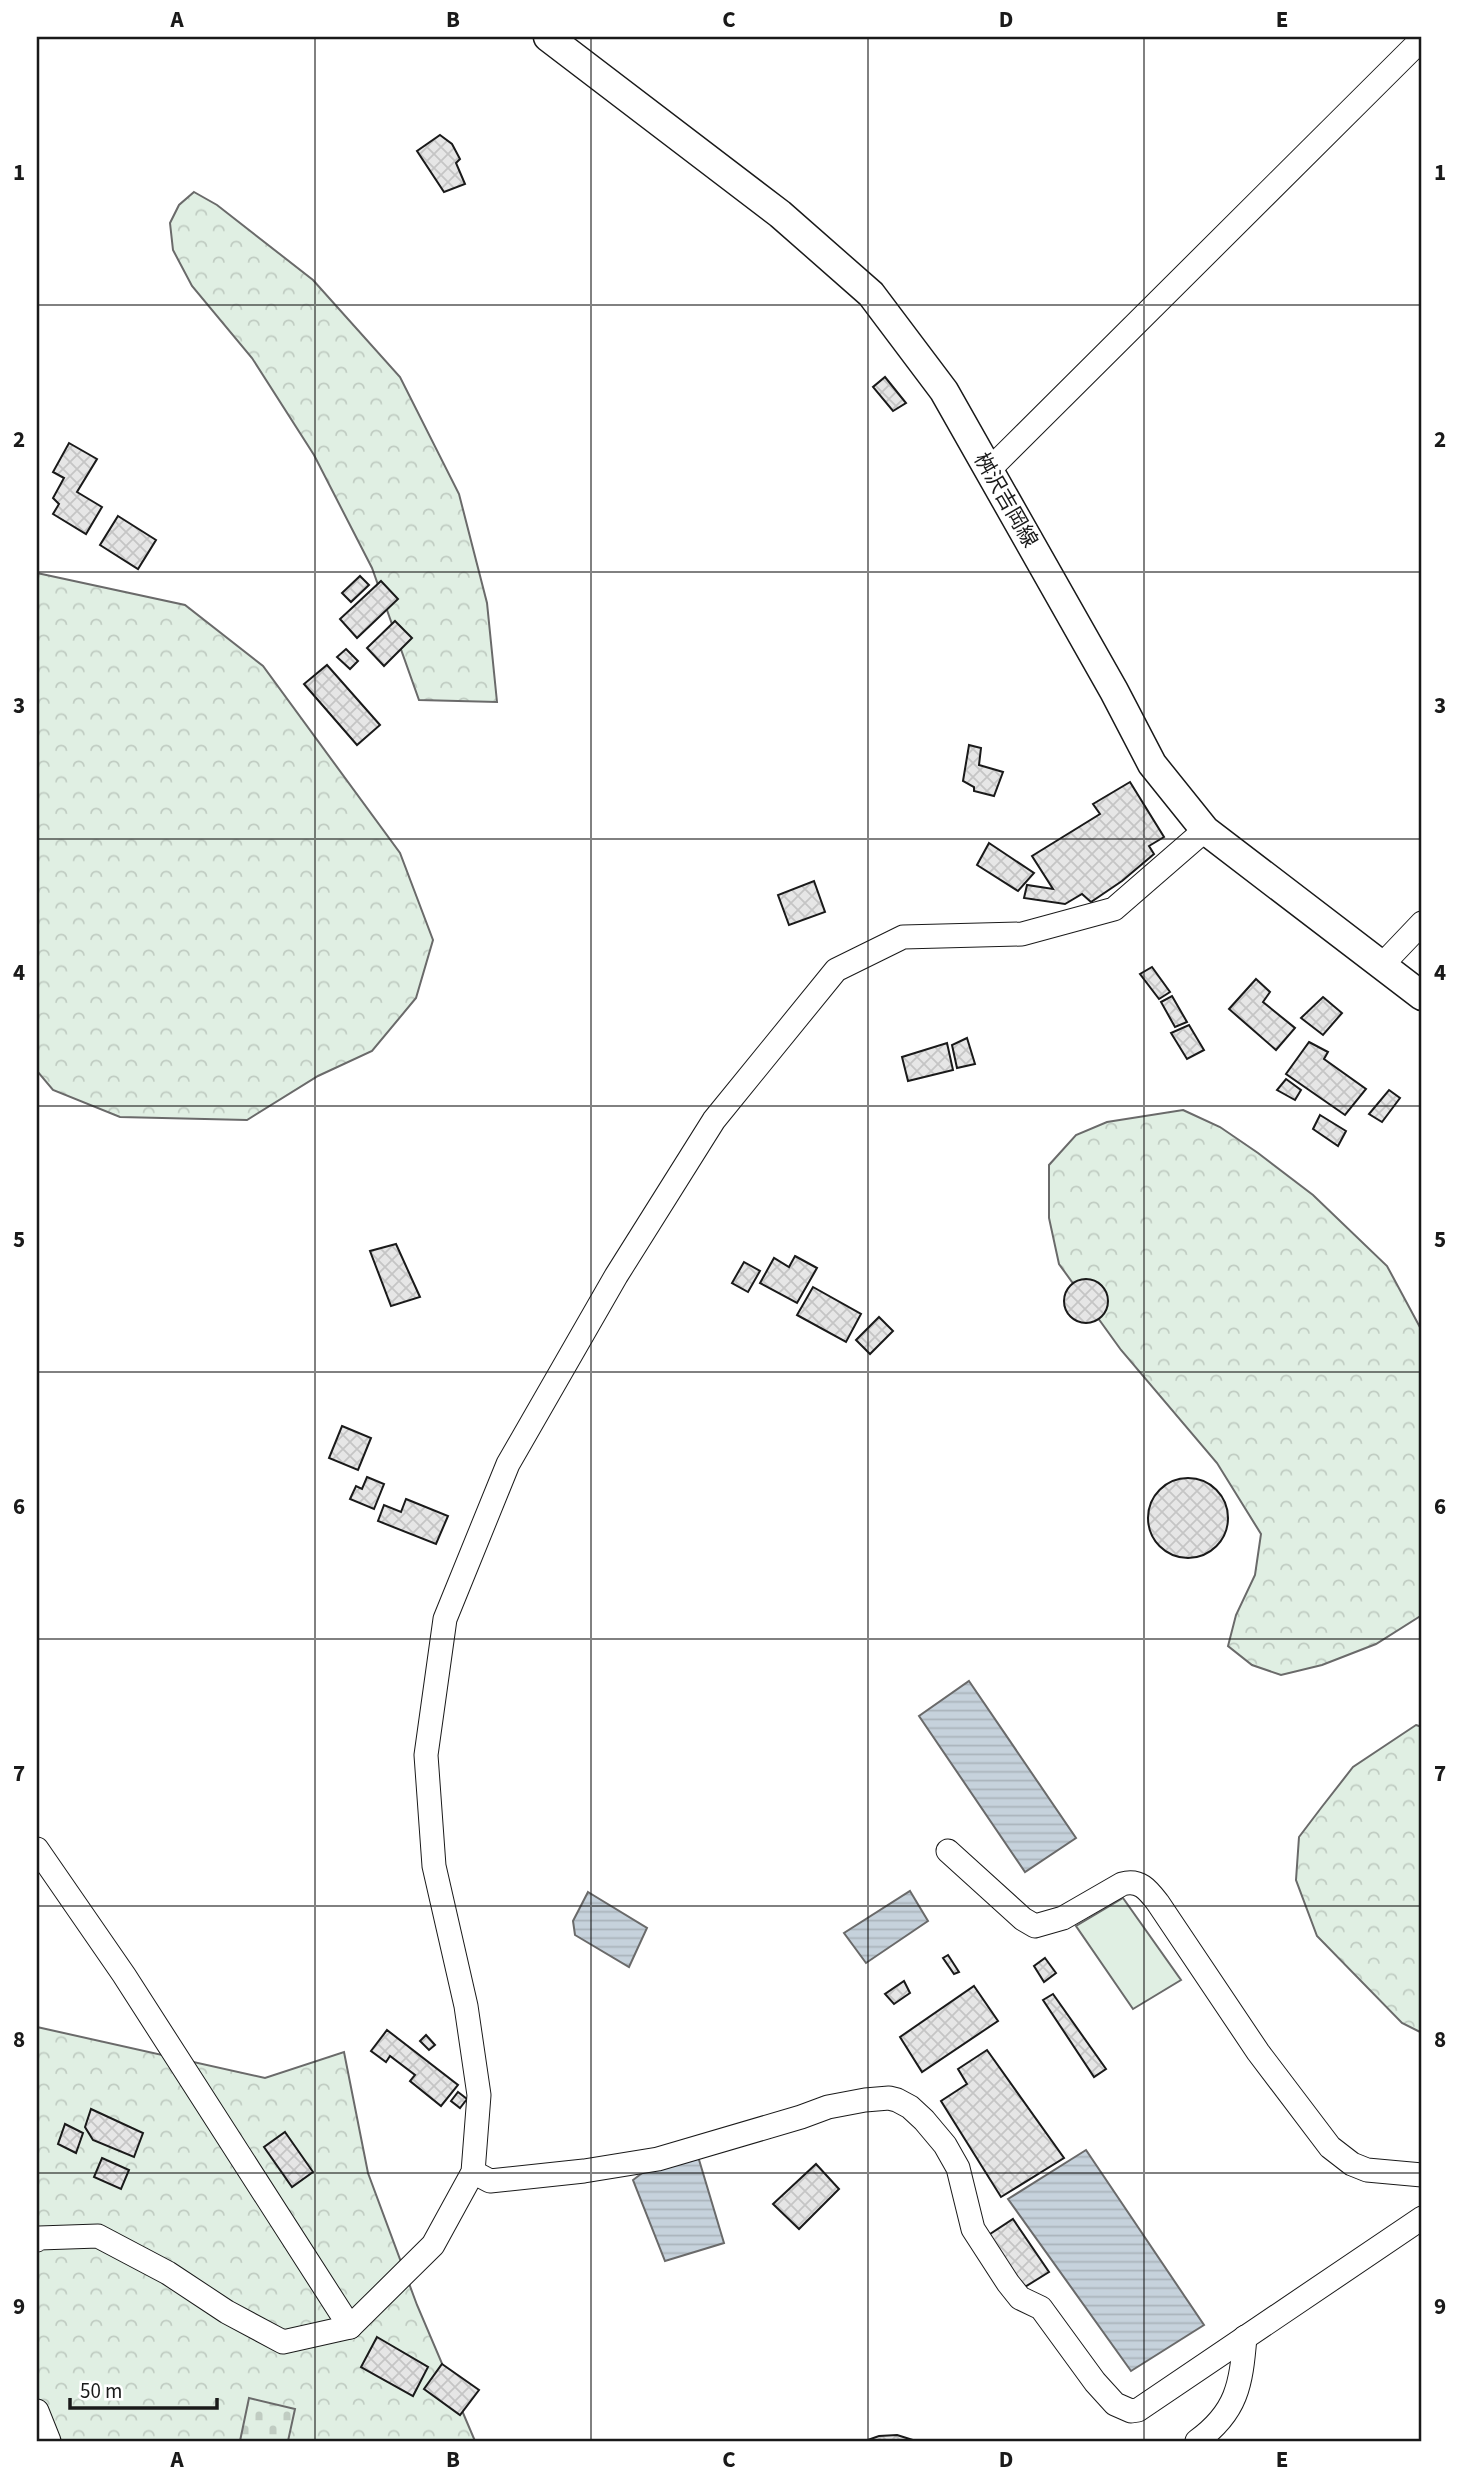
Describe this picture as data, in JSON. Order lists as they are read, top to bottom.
{
  "streets": {
    "main road": ["桝沢吉岡線"]
  },
  "scale_bar": "50 m",
  "grid": {
    "columns": [
      "A",
      "B",
      "C",
      "D",
      "E"
    ],
    "rows": [
      "1",
      "2",
      "3",
      "4",
      "5",
      "6",
      "7",
      "8",
      "9"
    ]
  }
}
